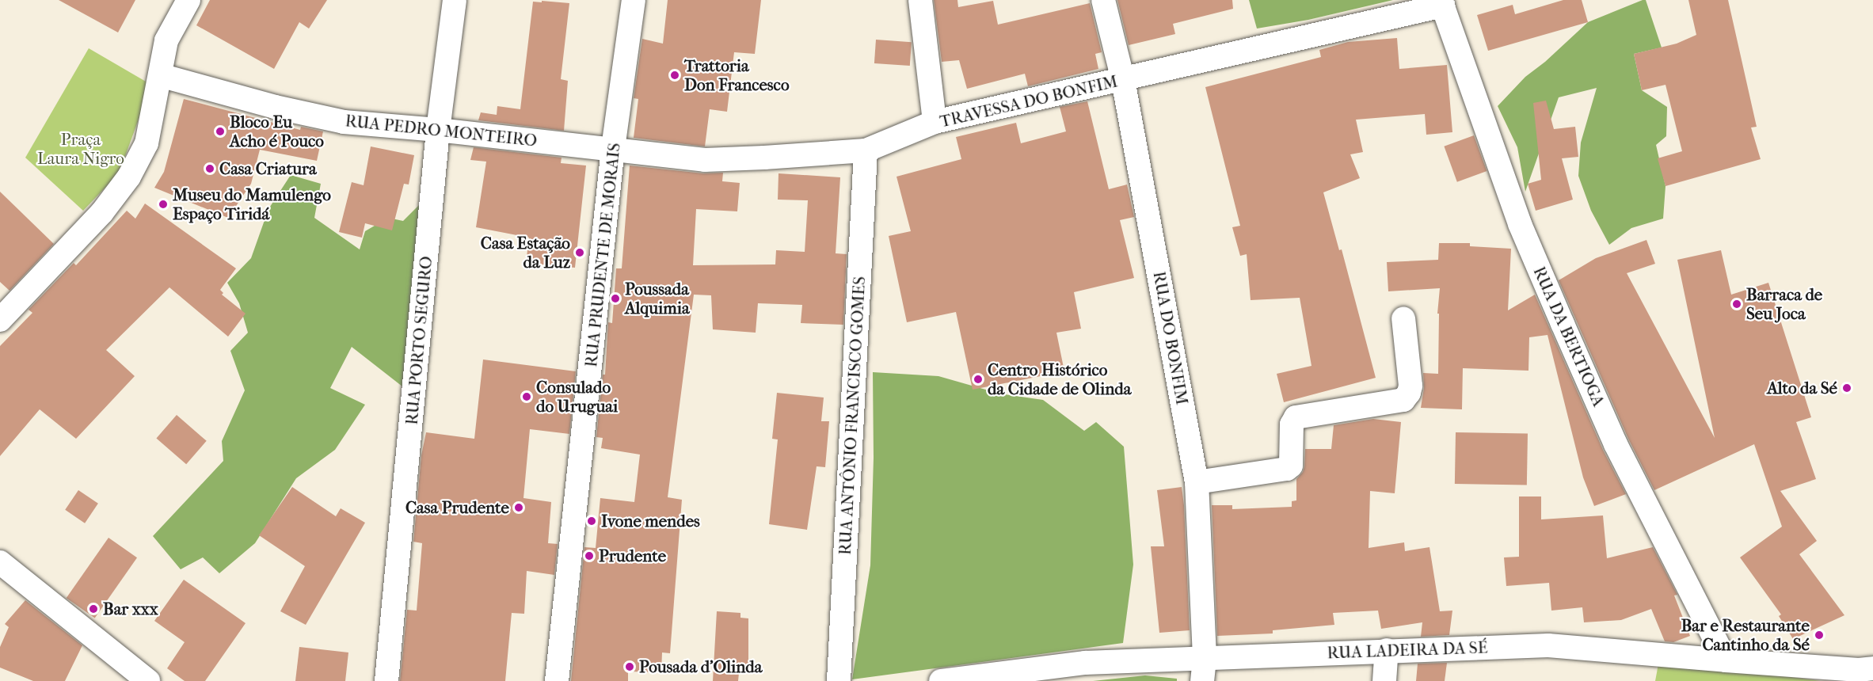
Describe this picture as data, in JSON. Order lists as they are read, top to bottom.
{
  "streets": {
    "street": [
      "TRAVESSA DO BONFIM",
      "RUA PEDRO MONTEIRO",
      "RUA PRUDENTE DE MORAIS",
      "RUA DA BERTIOGA",
      "RUA DO BONFIM",
      "RUA PORTO SEGURO",
      "RUA ANTÔNIO FRANCISCO GOMES",
      "RUA LADEIRA DA SÉ"
    ]
  },
  "crossings": [
    ["TRAVESSA DO BONFIM", "RUA PEDRO MONTEIRO"],
    ["TRAVESSA DO BONFIM", "RUA PRUDENTE DE MORAIS"],
    ["TRAVESSA DO BONFIM", "RUA DA BERTIOGA"],
    ["TRAVESSA DO BONFIM", "RUA DO BONFIM"],
    ["TRAVESSA DO BONFIM", "RUA ANTÔNIO FRANCISCO GOMES"],
    ["RUA PEDRO MONTEIRO", "RUA PRUDENTE DE MORAIS"],
    ["RUA PEDRO MONTEIRO", "RUA PORTO SEGURO"],
    ["RUA DA BERTIOGA", "RUA LADEIRA DA SÉ"],
    ["RUA DO BONFIM", "RUA LADEIRA DA SÉ"]
  ],
  "parks": ["Praça Laura Nigro"],
  "places": [
    "Trattoria Don Francesco",
    "Bloco Eu Acho é Pouco",
    "Casa Criatura",
    "Museu do Mamulengo Espaço Tiridá",
    "Casa Estação da Luz",
    "Poussada Alquimia",
    "Barraca de Seu Joca",
    "Centro Histórico da Cidade de Olinda",
    "Alto da Sé",
    "Consulado do Uruguai",
    "Casa Prudente",
    "Ivone mendes",
    "Prudente",
    "Bar xxx",
    "Bar e Restaurante Cantinho da Sé",
    "Pousada d'Olinda"
  ]
}
